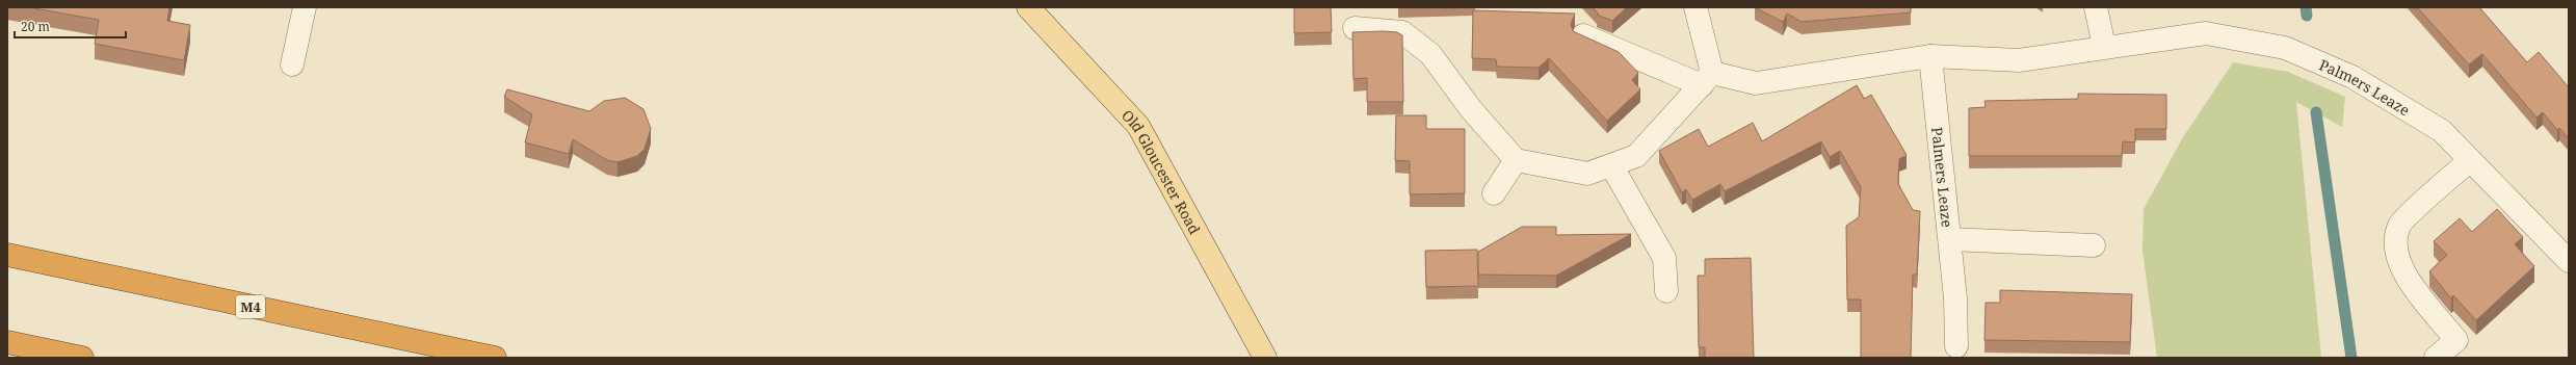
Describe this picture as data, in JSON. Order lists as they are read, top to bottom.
{
  "streets": {
    "highway": ["M4"],
    "main road": ["Old Gloucester Road"],
    "street": ["Palmers Leaze"]
  },
  "scale_bar": "20 m"
}
